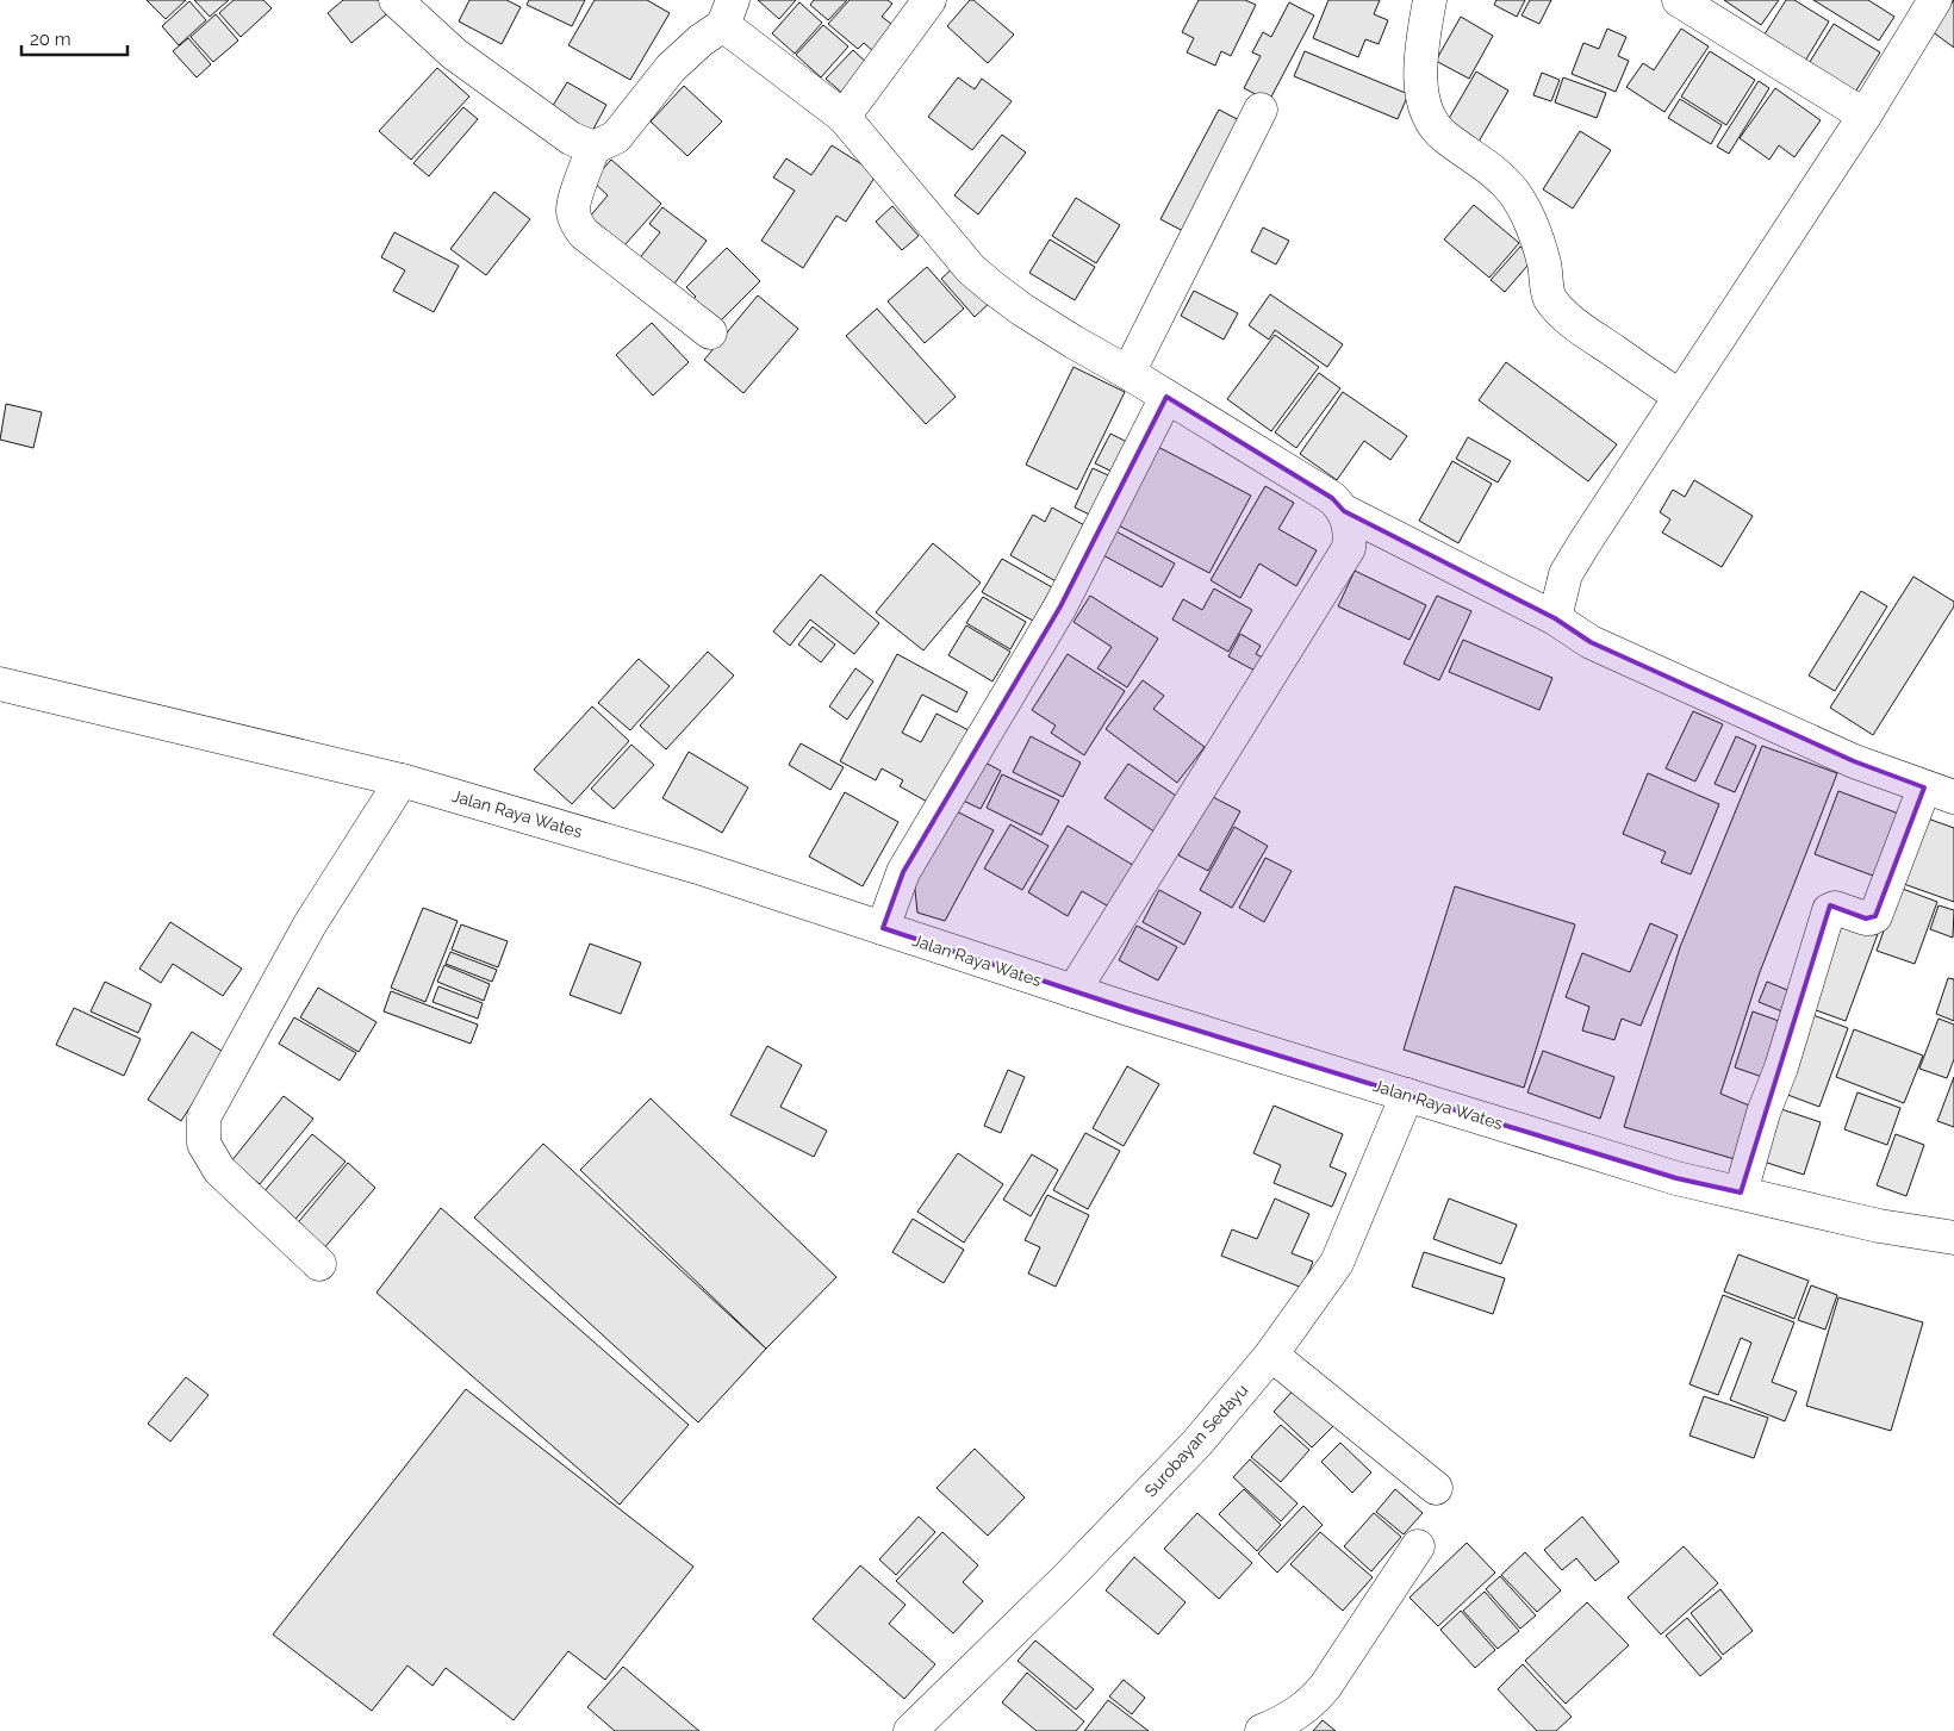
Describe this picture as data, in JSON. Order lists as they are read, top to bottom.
{
  "streets": {
    "main road": ["Jalan Raya Wates", "Surobayan Sedayu"]
  },
  "crossings": [
    ["Jalan Raya Wates", "Surobayan Sedayu"]
  ],
  "scale_bar": "20 m"
}
